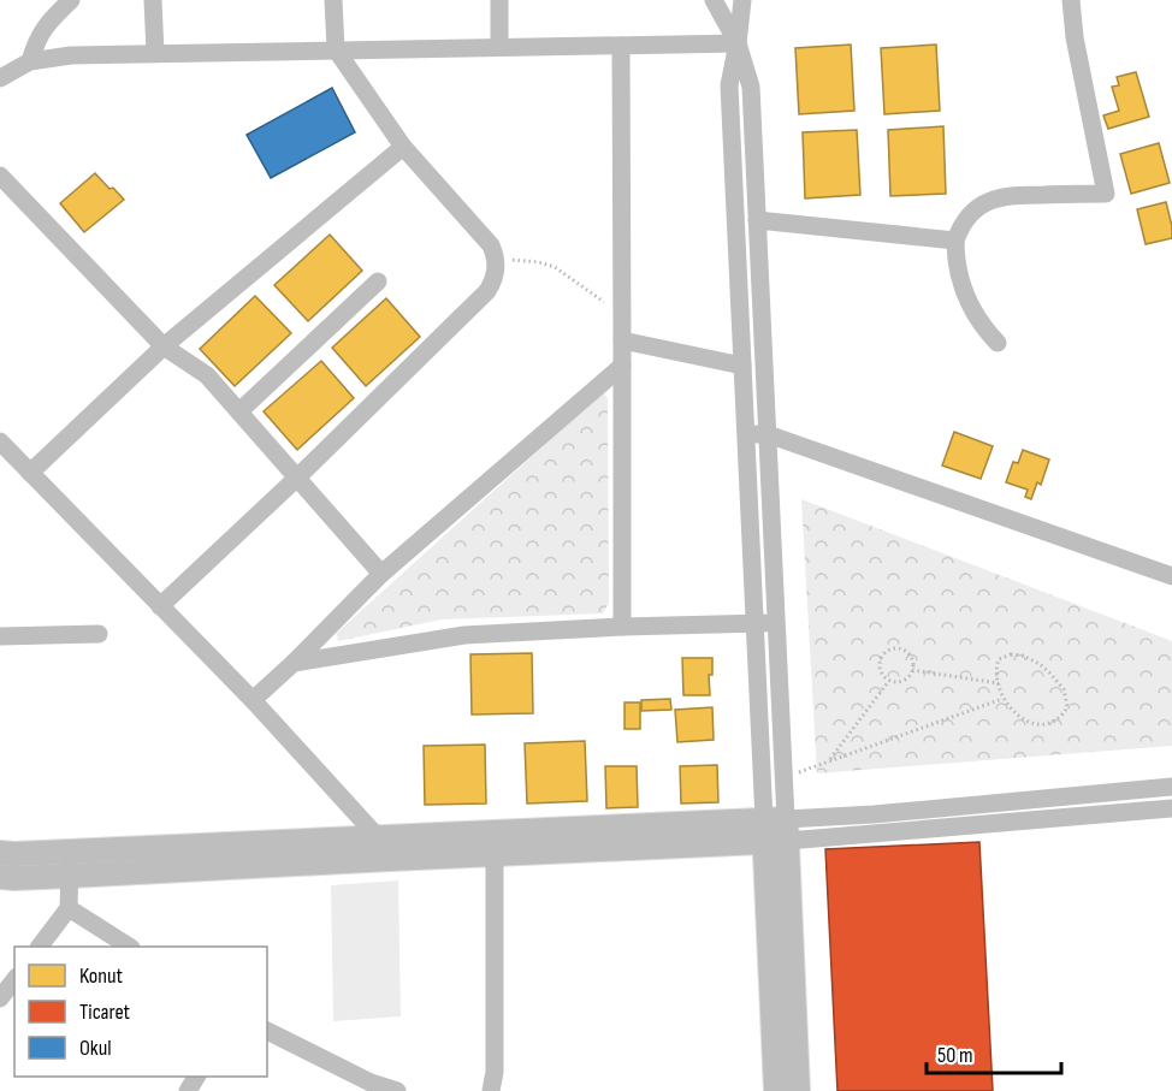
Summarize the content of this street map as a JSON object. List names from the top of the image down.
{
  "legend": ["Konut", "Ticaret", "Okul"],
  "scale_bar": "50 m"
}
